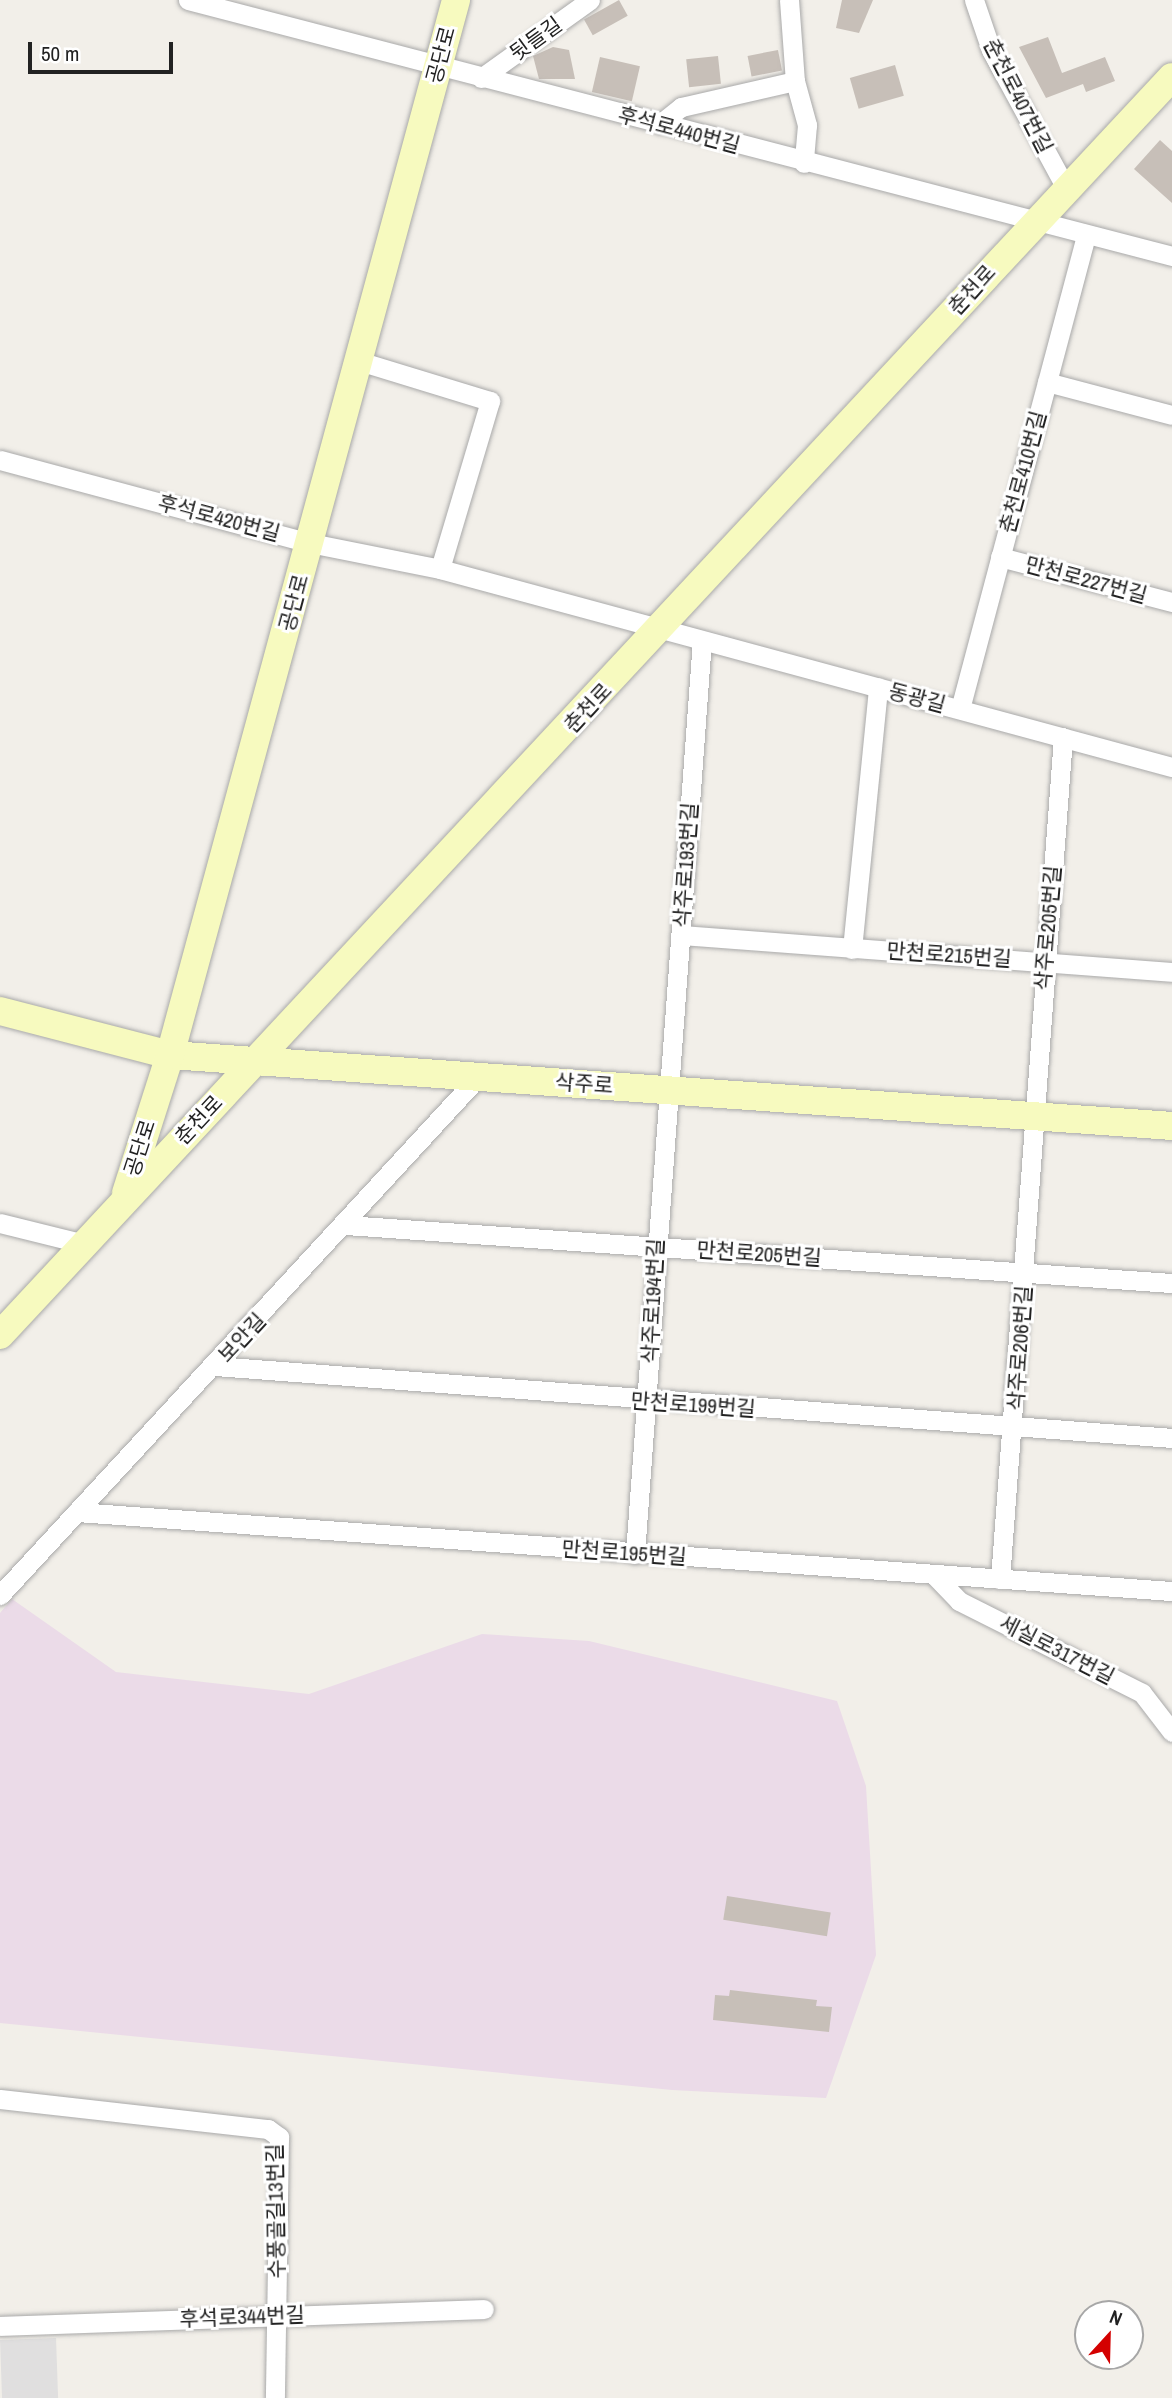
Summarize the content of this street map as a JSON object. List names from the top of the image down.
{
  "streets": {
    "street": [
      "뒷들길",
      "공단로",
      "춘천로407번길",
      "후석로440번길",
      "춘천로",
      "춘천로410번길",
      "후석로420번길",
      "만천로227번길",
      "동광길",
      "삭주로193번길",
      "삭주로205번길",
      "만천로215번길",
      "삭주로",
      "만천로205번길",
      "삭주로194번길",
      "보안길",
      "삭주로206번길",
      "만천로199번길",
      "만천로195번길",
      "세실로317번길",
      "수풍골길13번길",
      "후석로344번길"
    ]
  },
  "crossings": [
    ["뒷들길", "후석로440번길"],
    ["공단로", "후석로440번길"],
    ["공단로", "춘천로"],
    ["공단로", "후석로420번길"],
    ["공단로", "삭주로"],
    ["춘천로407번길", "춘천로"],
    ["후석로440번길", "춘천로"],
    ["후석로440번길", "춘천로410번길"],
    ["춘천로", "후석로420번길"],
    ["춘천로", "동광길"],
    ["춘천로", "삭주로"],
    ["춘천로410번길", "만천로227번길"],
    ["춘천로410번길", "동광길"],
    ["후석로420번길", "동광길"],
    ["동광길", "삭주로193번길"],
    ["동광길", "삭주로205번길"],
    ["삭주로193번길", "만천로215번길"],
    ["삭주로193번길", "삭주로"],
    ["삭주로193번길", "삭주로194번길"],
    ["삭주로205번길", "만천로215번길"],
    ["삭주로205번길", "삭주로"],
    ["삭주로205번길", "삭주로206번길"],
    ["삭주로", "삭주로194번길"],
    ["삭주로", "보안길"],
    ["삭주로", "삭주로206번길"],
    ["만천로205번길", "삭주로194번길"],
    ["만천로205번길", "보안길"],
    ["만천로205번길", "삭주로206번길"],
    ["삭주로194번길", "만천로199번길"],
    ["삭주로194번길", "만천로195번길"],
    ["보안길", "만천로199번길"],
    ["보안길", "만천로195번길"],
    ["삭주로206번길", "만천로199번길"],
    ["삭주로206번길", "만천로195번길"],
    ["만천로195번길", "세실로317번길"],
    ["수풍골길13번길", "후석로344번길"]
  ],
  "scale_bar": "50 m",
  "north": "top"
}
